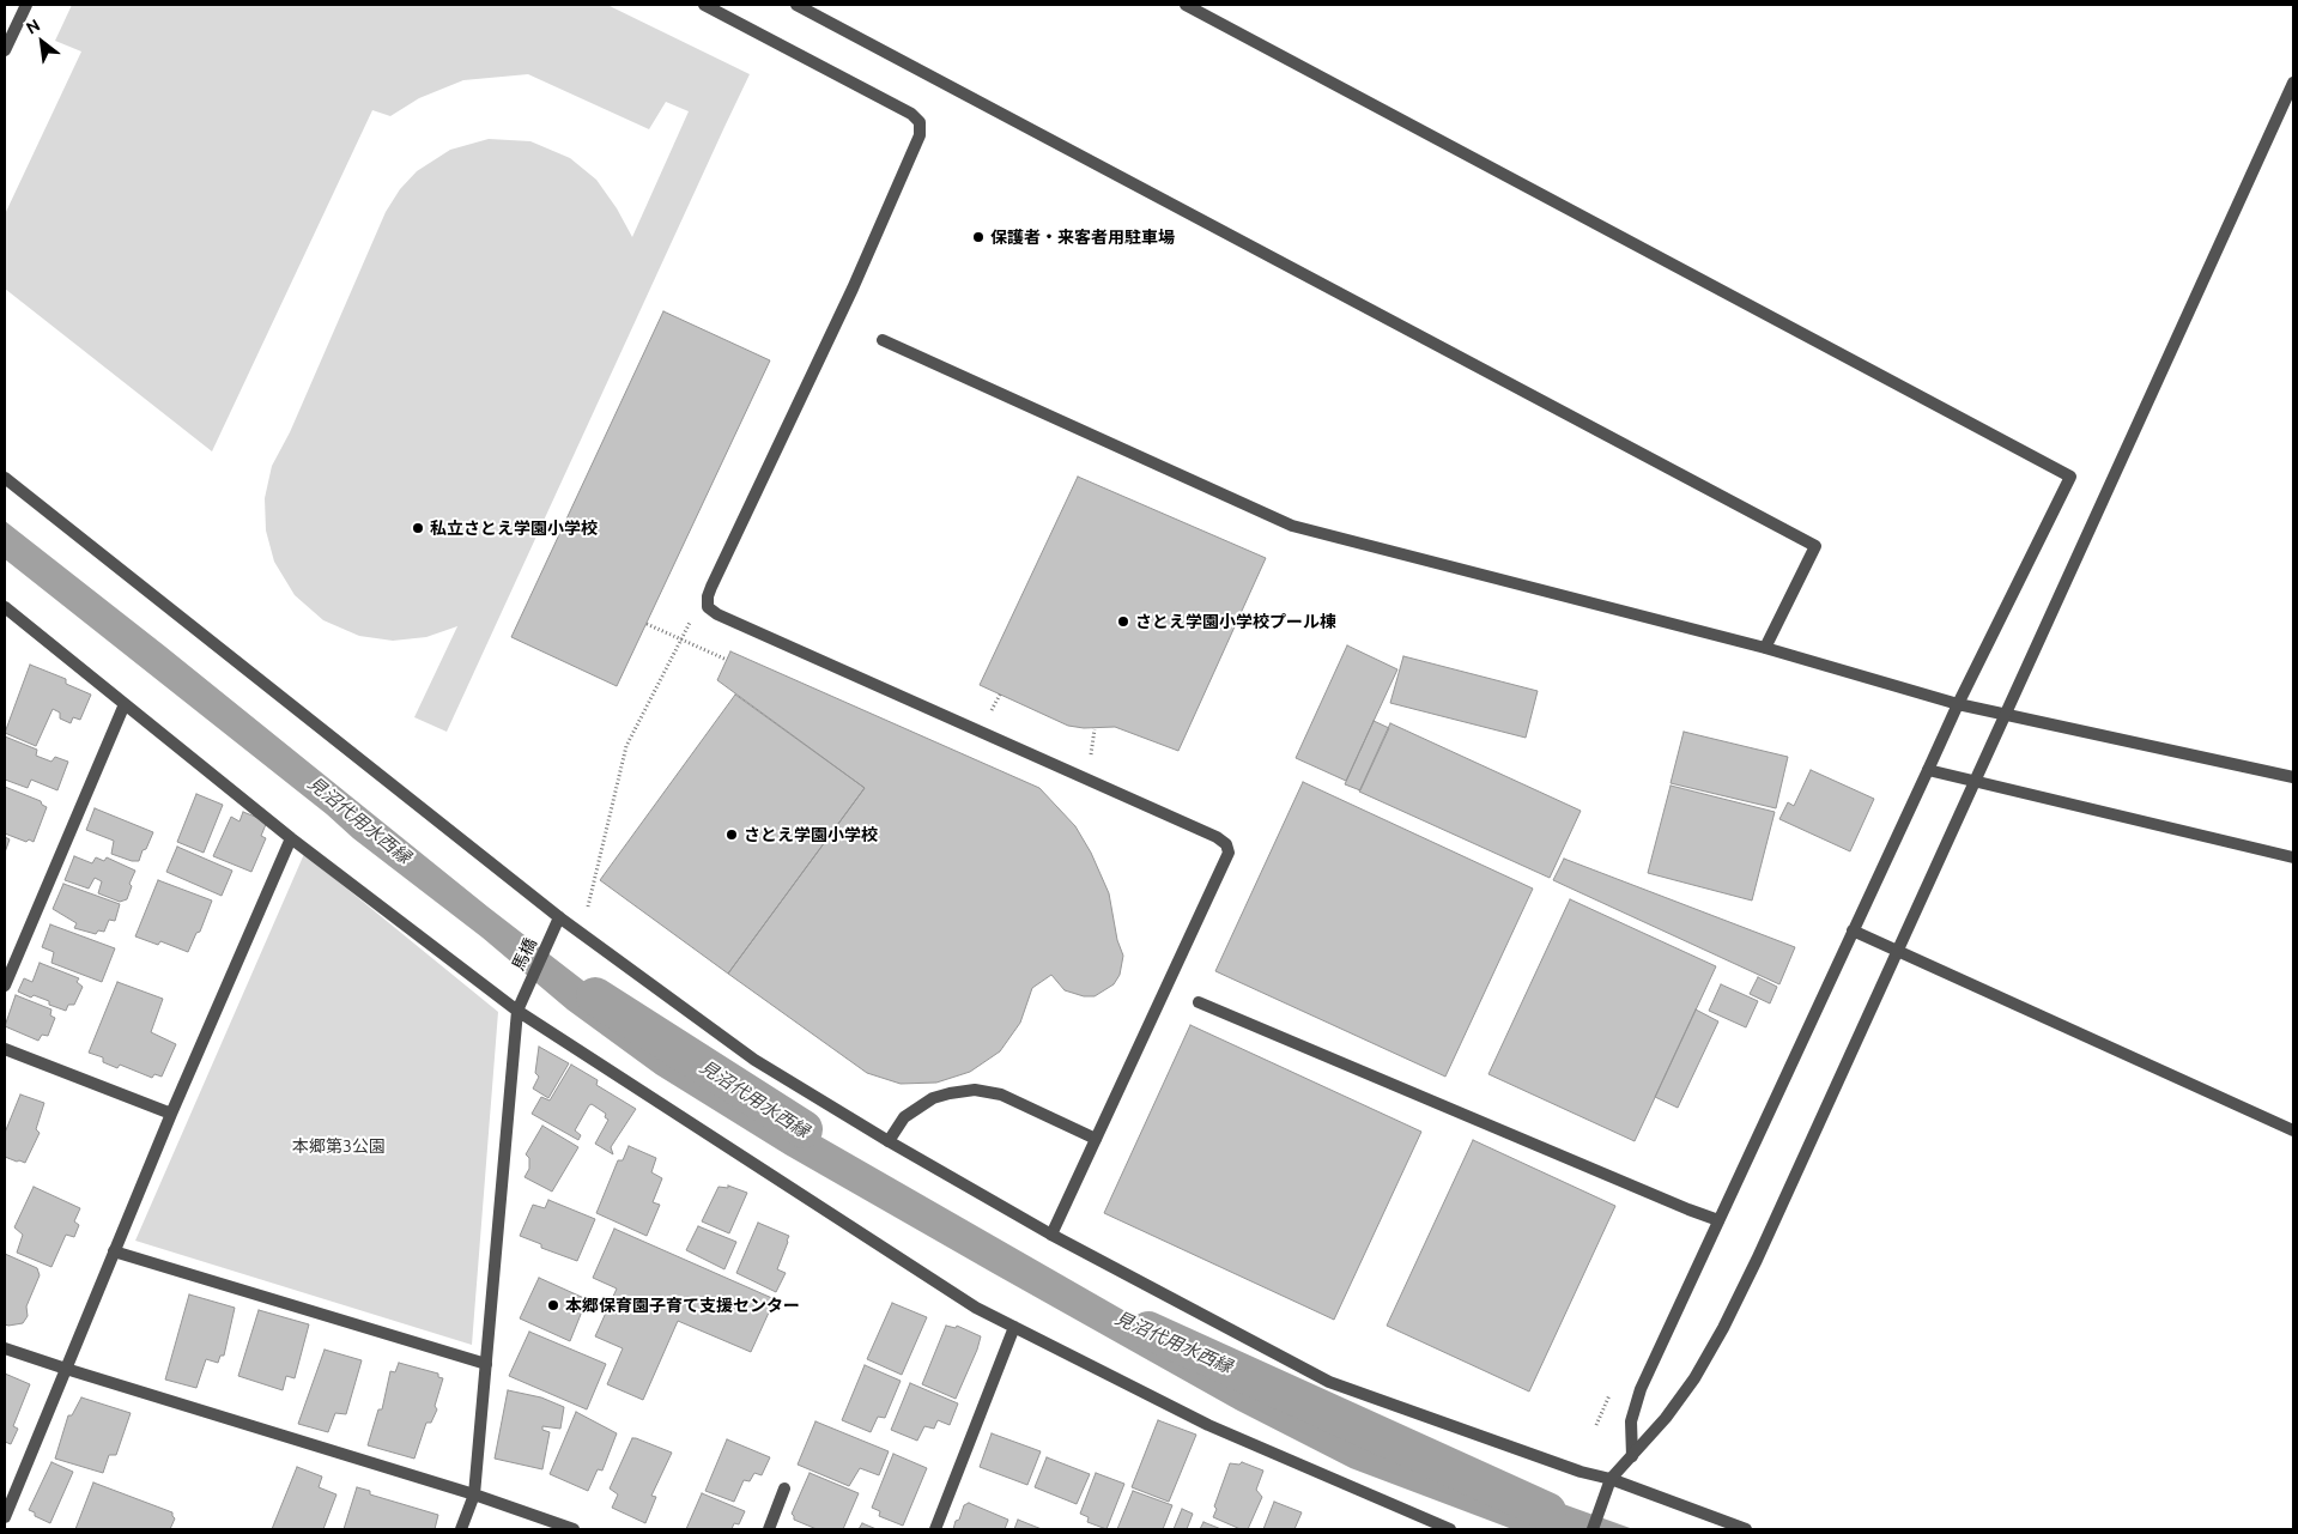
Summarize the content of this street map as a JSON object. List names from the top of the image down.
{
  "streets": {
    "street": ["馬橋"]
  },
  "water": ["見沼代用水西縁"],
  "parks": ["本郷第3公園"],
  "places": [
    "保護者・来客者用駐車場",
    "私立さとえ学園小学校",
    "さとえ学園小学校プール棟",
    "さとえ学園小学校",
    "本郷保育園子育て支援センター"
  ],
  "north": "top left"
}
